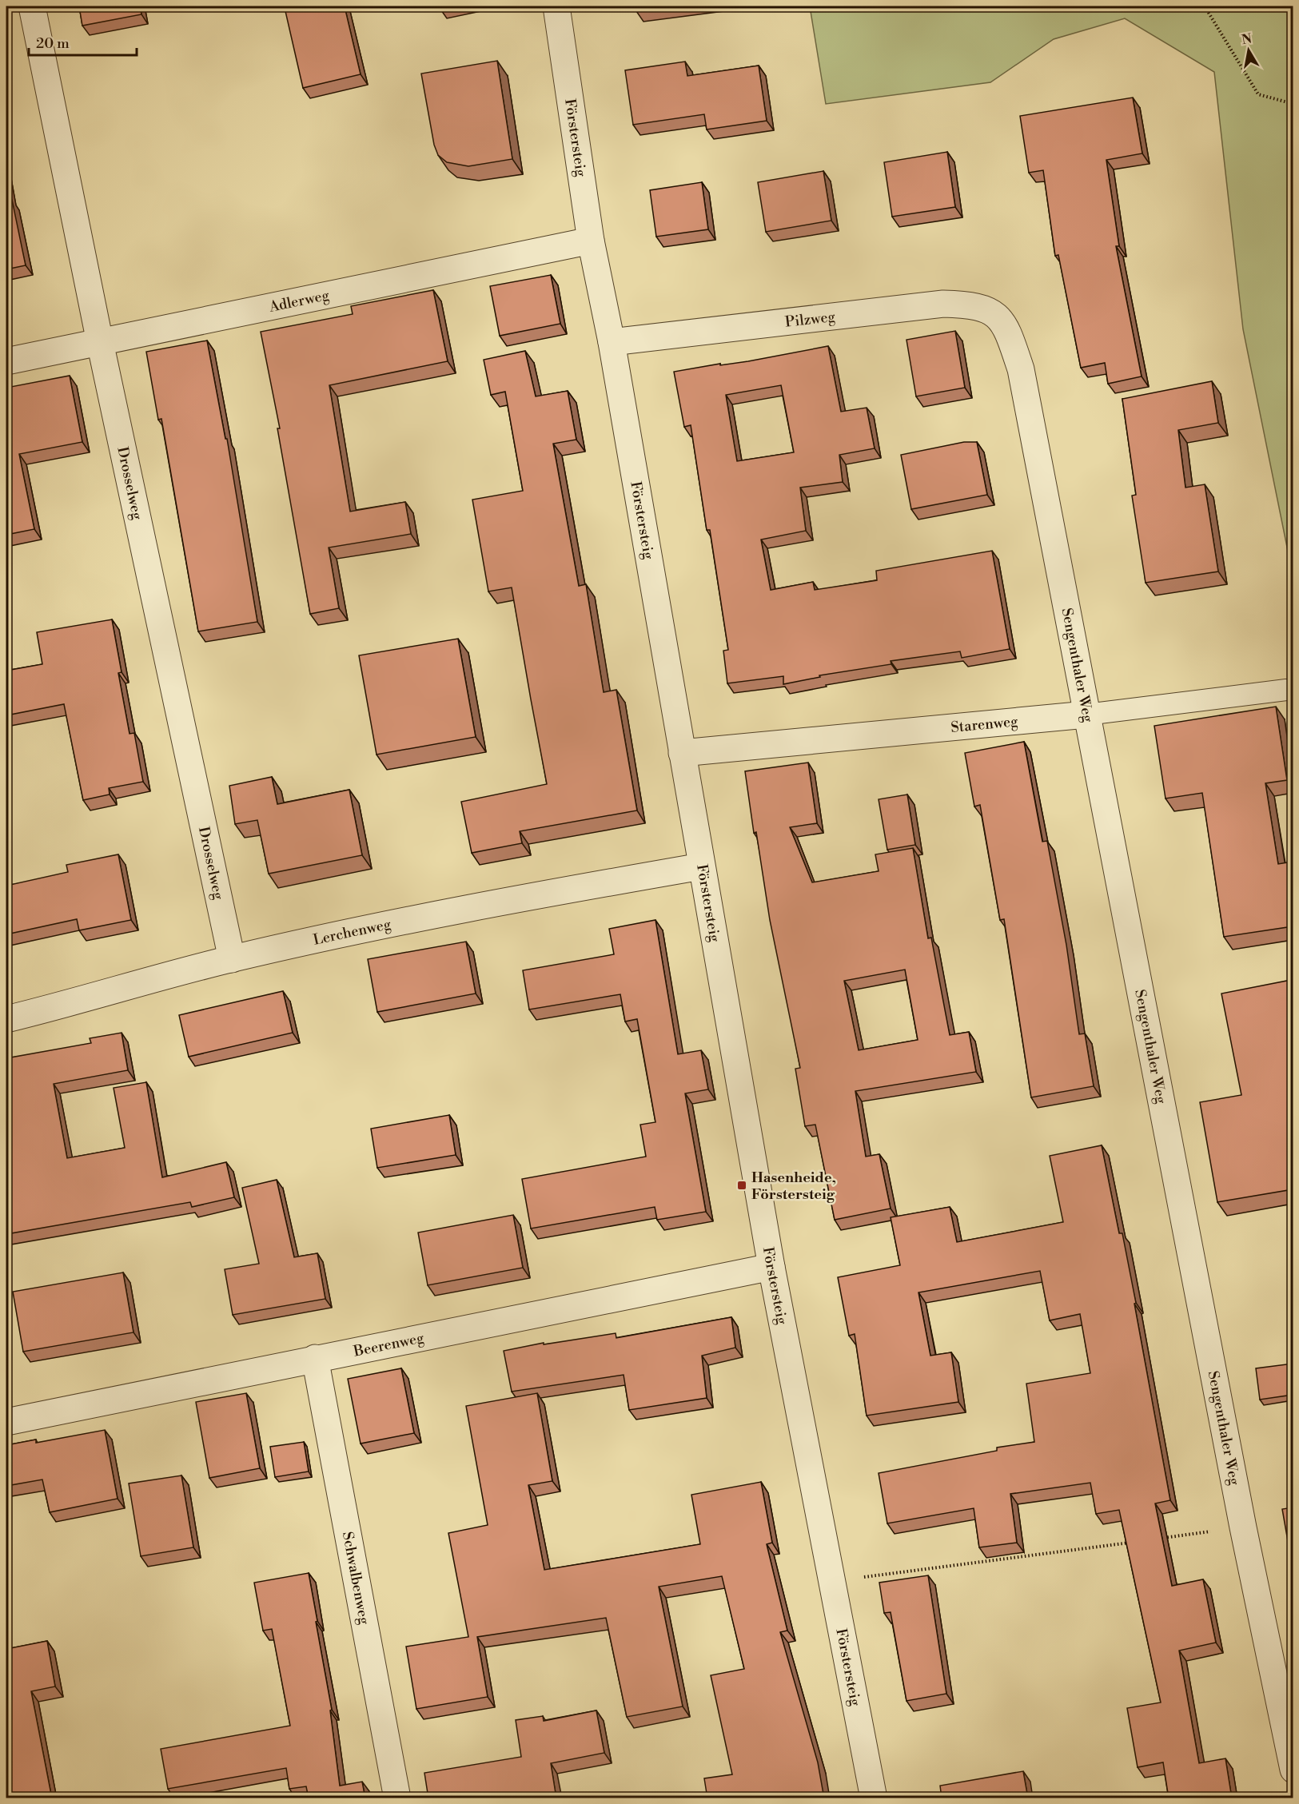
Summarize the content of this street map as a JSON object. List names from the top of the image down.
{
  "streets": {
    "street": [
      "Förstersteig",
      "Adlerweg",
      "Pilzweg",
      "Drosselweg",
      "Sengenthaler Weg",
      "Starenweg",
      "Lerchenweg",
      "Beerenweg",
      "Schwalbenweg"
    ]
  },
  "crossings": [
    ["Förstersteig", "Adlerweg"],
    ["Förstersteig", "Pilzweg"],
    ["Förstersteig", "Starenweg"],
    ["Förstersteig", "Lerchenweg"],
    ["Förstersteig", "Beerenweg"],
    ["Adlerweg", "Drosselweg"],
    ["Pilzweg", "Sengenthaler Weg"],
    ["Drosselweg", "Lerchenweg"],
    ["Sengenthaler Weg", "Starenweg"],
    ["Beerenweg", "Schwalbenweg"]
  ],
  "places": {
    "transit": ["Hasenheide, Förstersteig"]
  },
  "scale_bar": "20 m",
  "north": "top"
}
